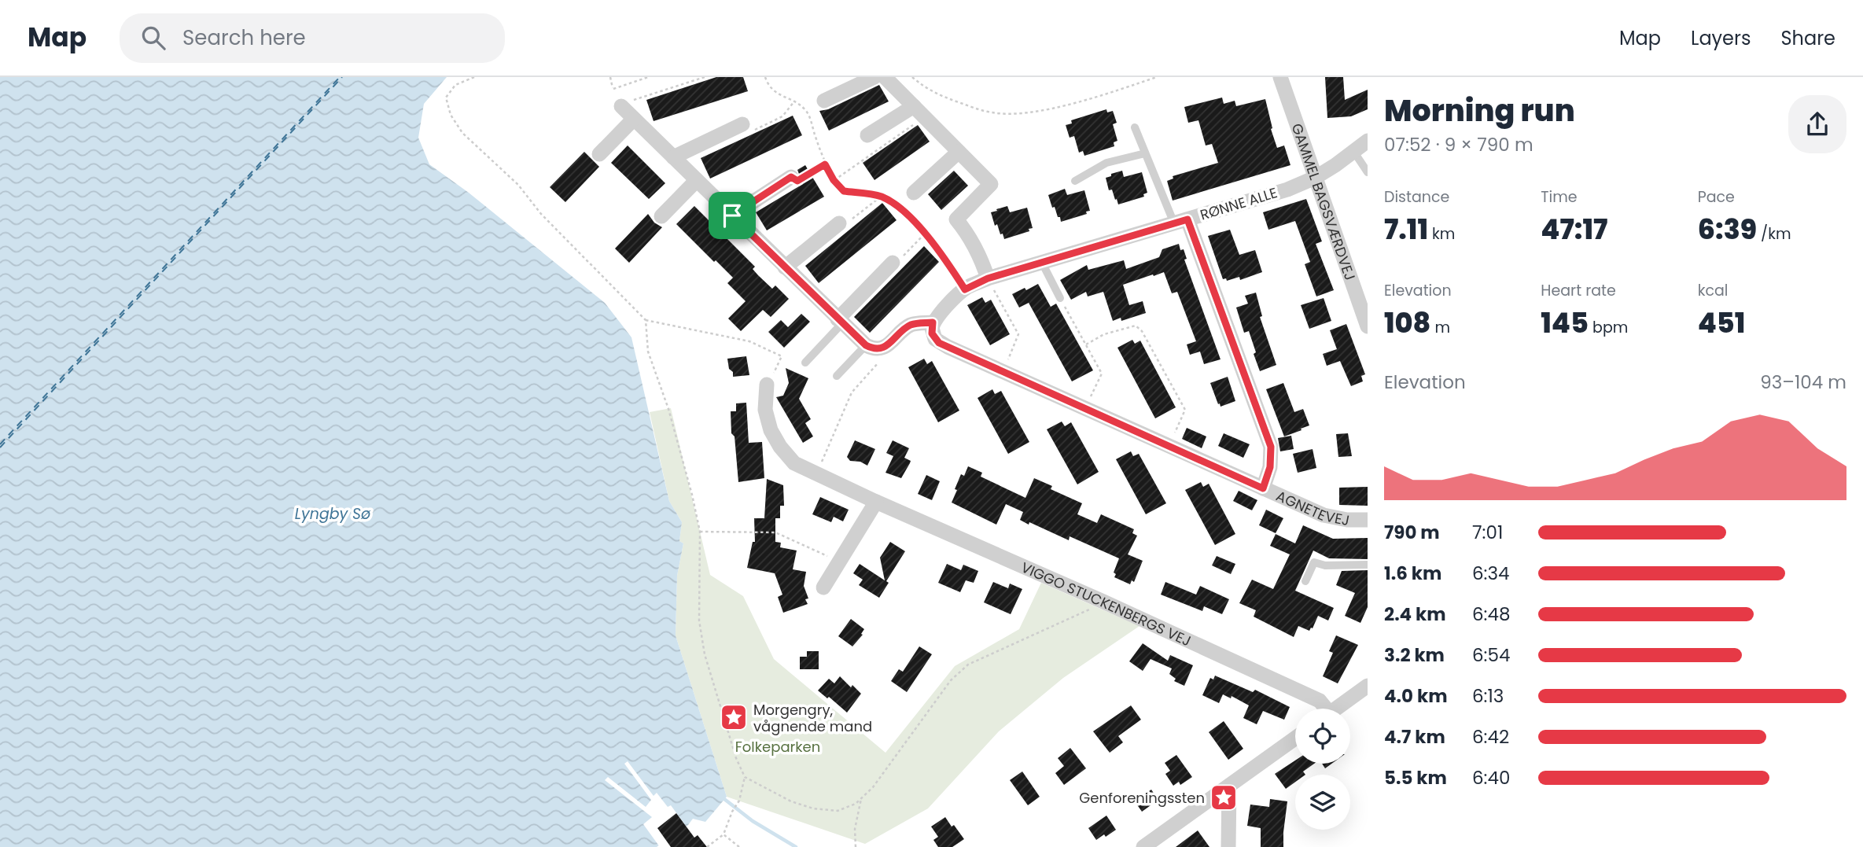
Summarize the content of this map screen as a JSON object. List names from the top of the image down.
{
  "streets": {
    "street": [
      "GAMMEL BAGSVÆRDVEJ",
      "RØNNE ALLE",
      "AGNETEVEJ",
      "VIGGO STUCKENBERGS VEJ"
    ]
  },
  "crossings": [
    ["GAMMEL BAGSVÆRDVEJ", "RØNNE ALLE"],
    ["RØNNE ALLE", "AGNETEVEJ"]
  ],
  "water": ["Lyngby Sø"],
  "parks": ["Folkeparken"],
  "places": {
    "place": ["Morgengry, vågnende mand", "Genforeningssten"]
  },
  "page": {
    "header": "Map",
    "search": "Search here",
    "nav": ["Map", "Layers", "Share"],
    "heading": ["Morning run", "07:52 · 9 × 790 m"],
    "stats": [
      ["Distance", "7.11 km"],
      ["Time", "47:17"],
      ["Pace", "6:39 /km"],
      ["Elevation", "108 m"],
      ["Heart rate", "145 bpm"],
      ["kcal", "451"]
    ],
    "chart": ["Elevation", "93–104 m"],
    "list": [
      {
        "name": "790 m",
        "note": "7:01"
      },
      {
        "name": "1.6 km",
        "note": "6:34"
      },
      {
        "name": "2.4 km",
        "note": "6:48"
      },
      {
        "name": "3.2 km",
        "note": "6:54"
      },
      {
        "name": "4.0 km",
        "note": "6:13"
      },
      {
        "name": "4.7 km",
        "note": "6:42"
      },
      {
        "name": "5.5 km",
        "note": "6:40"
      }
    ]
  }
}
